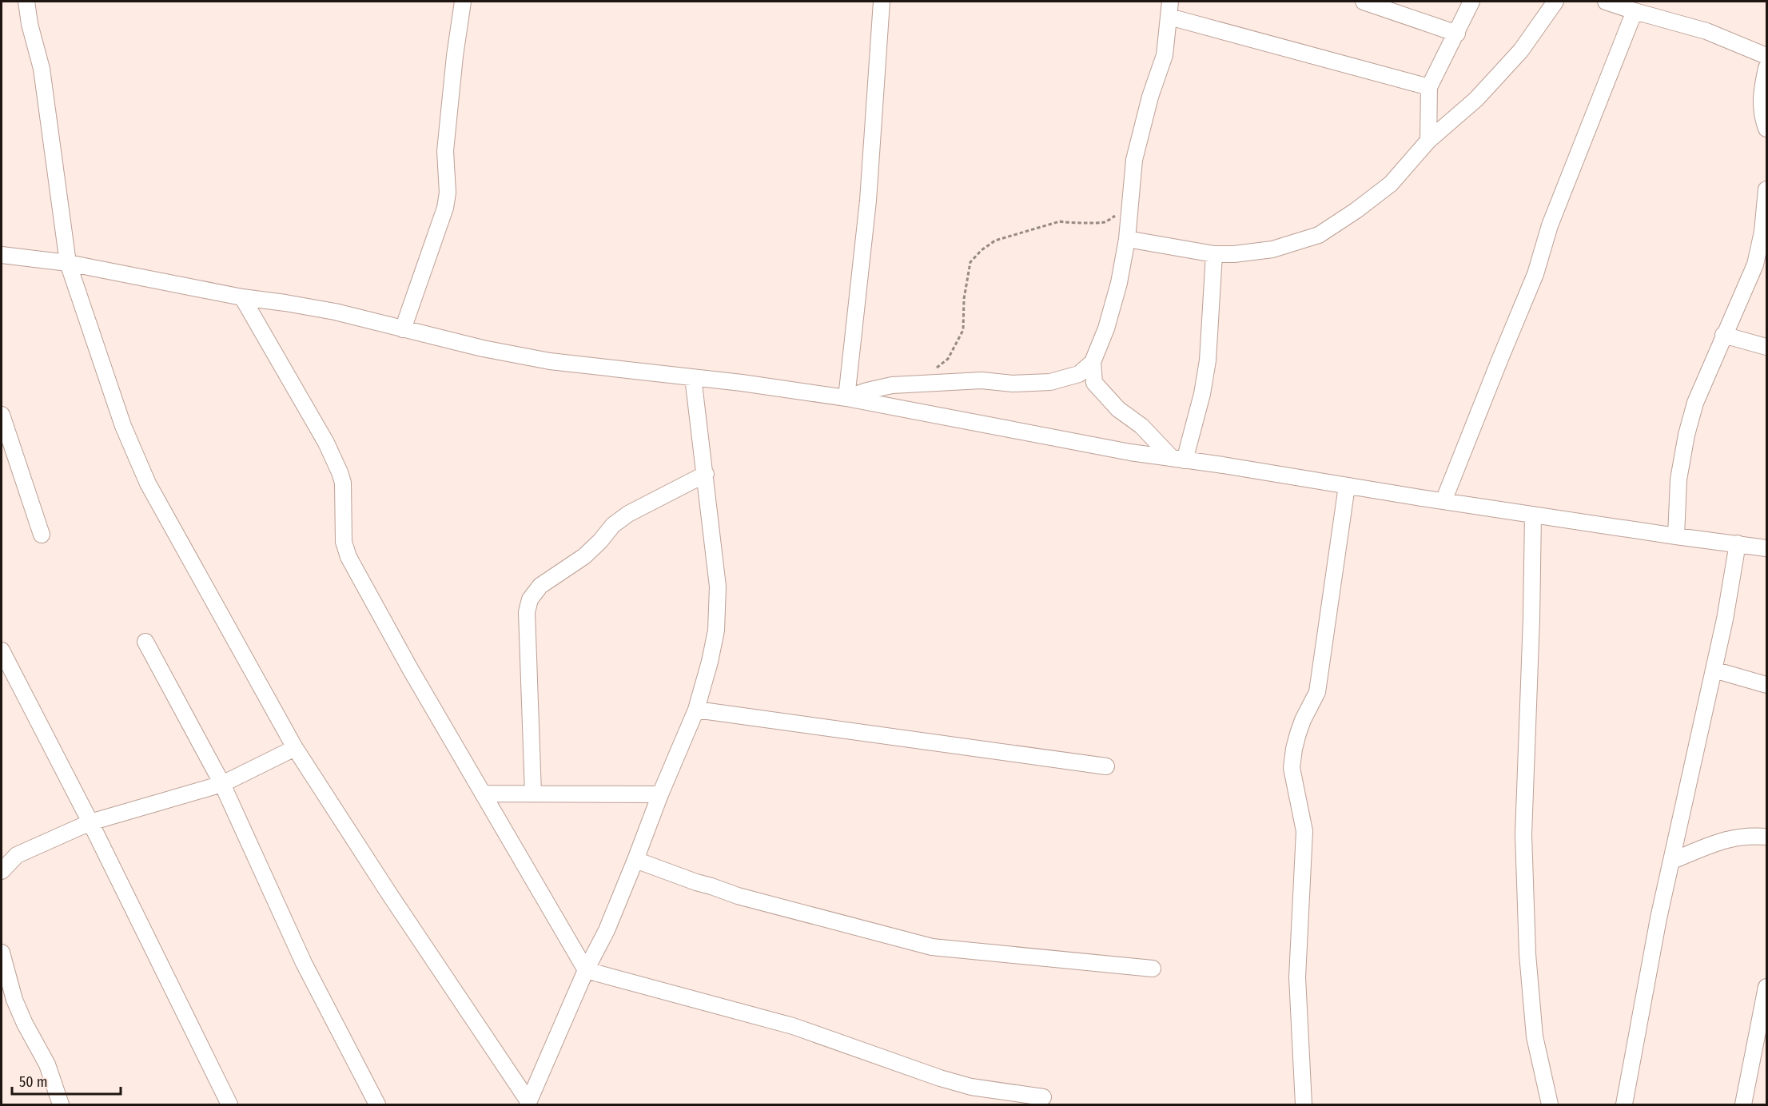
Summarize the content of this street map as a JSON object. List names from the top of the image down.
{
  "scale_bar": "50 m"
}
